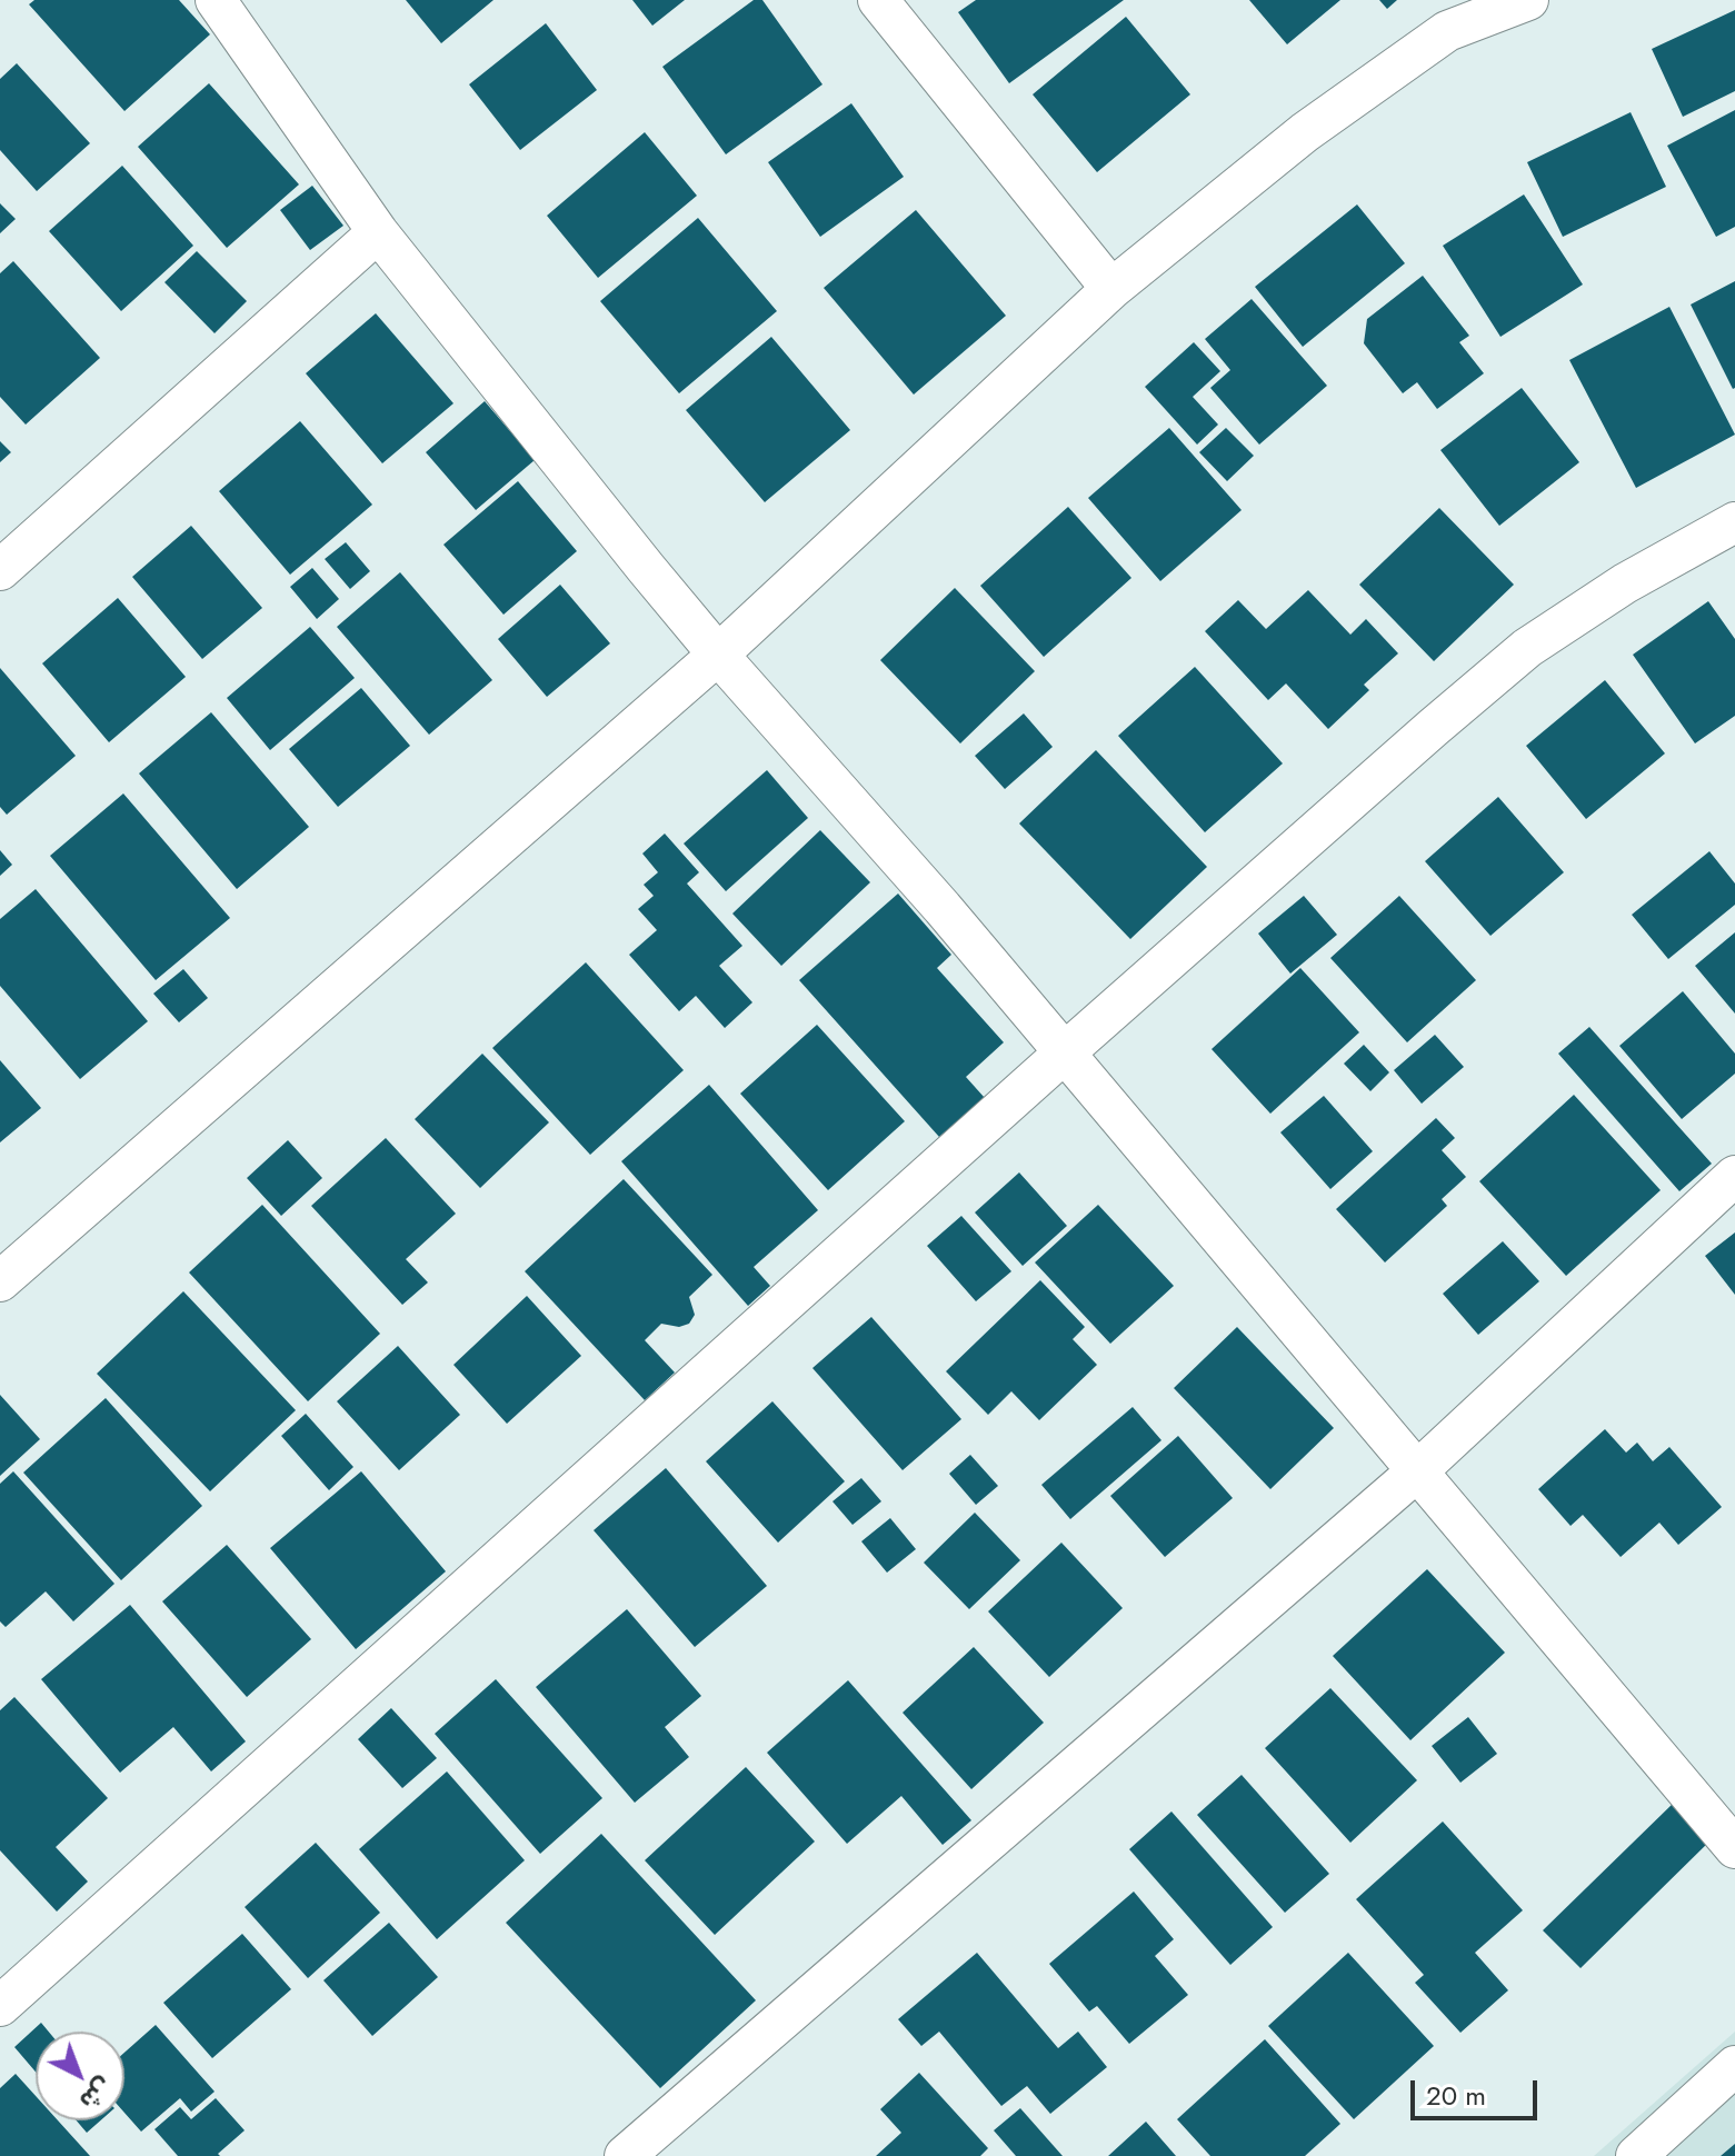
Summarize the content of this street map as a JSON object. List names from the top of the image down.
{
  "scale_bar": "20 m",
  "north": "bottom right"
}
